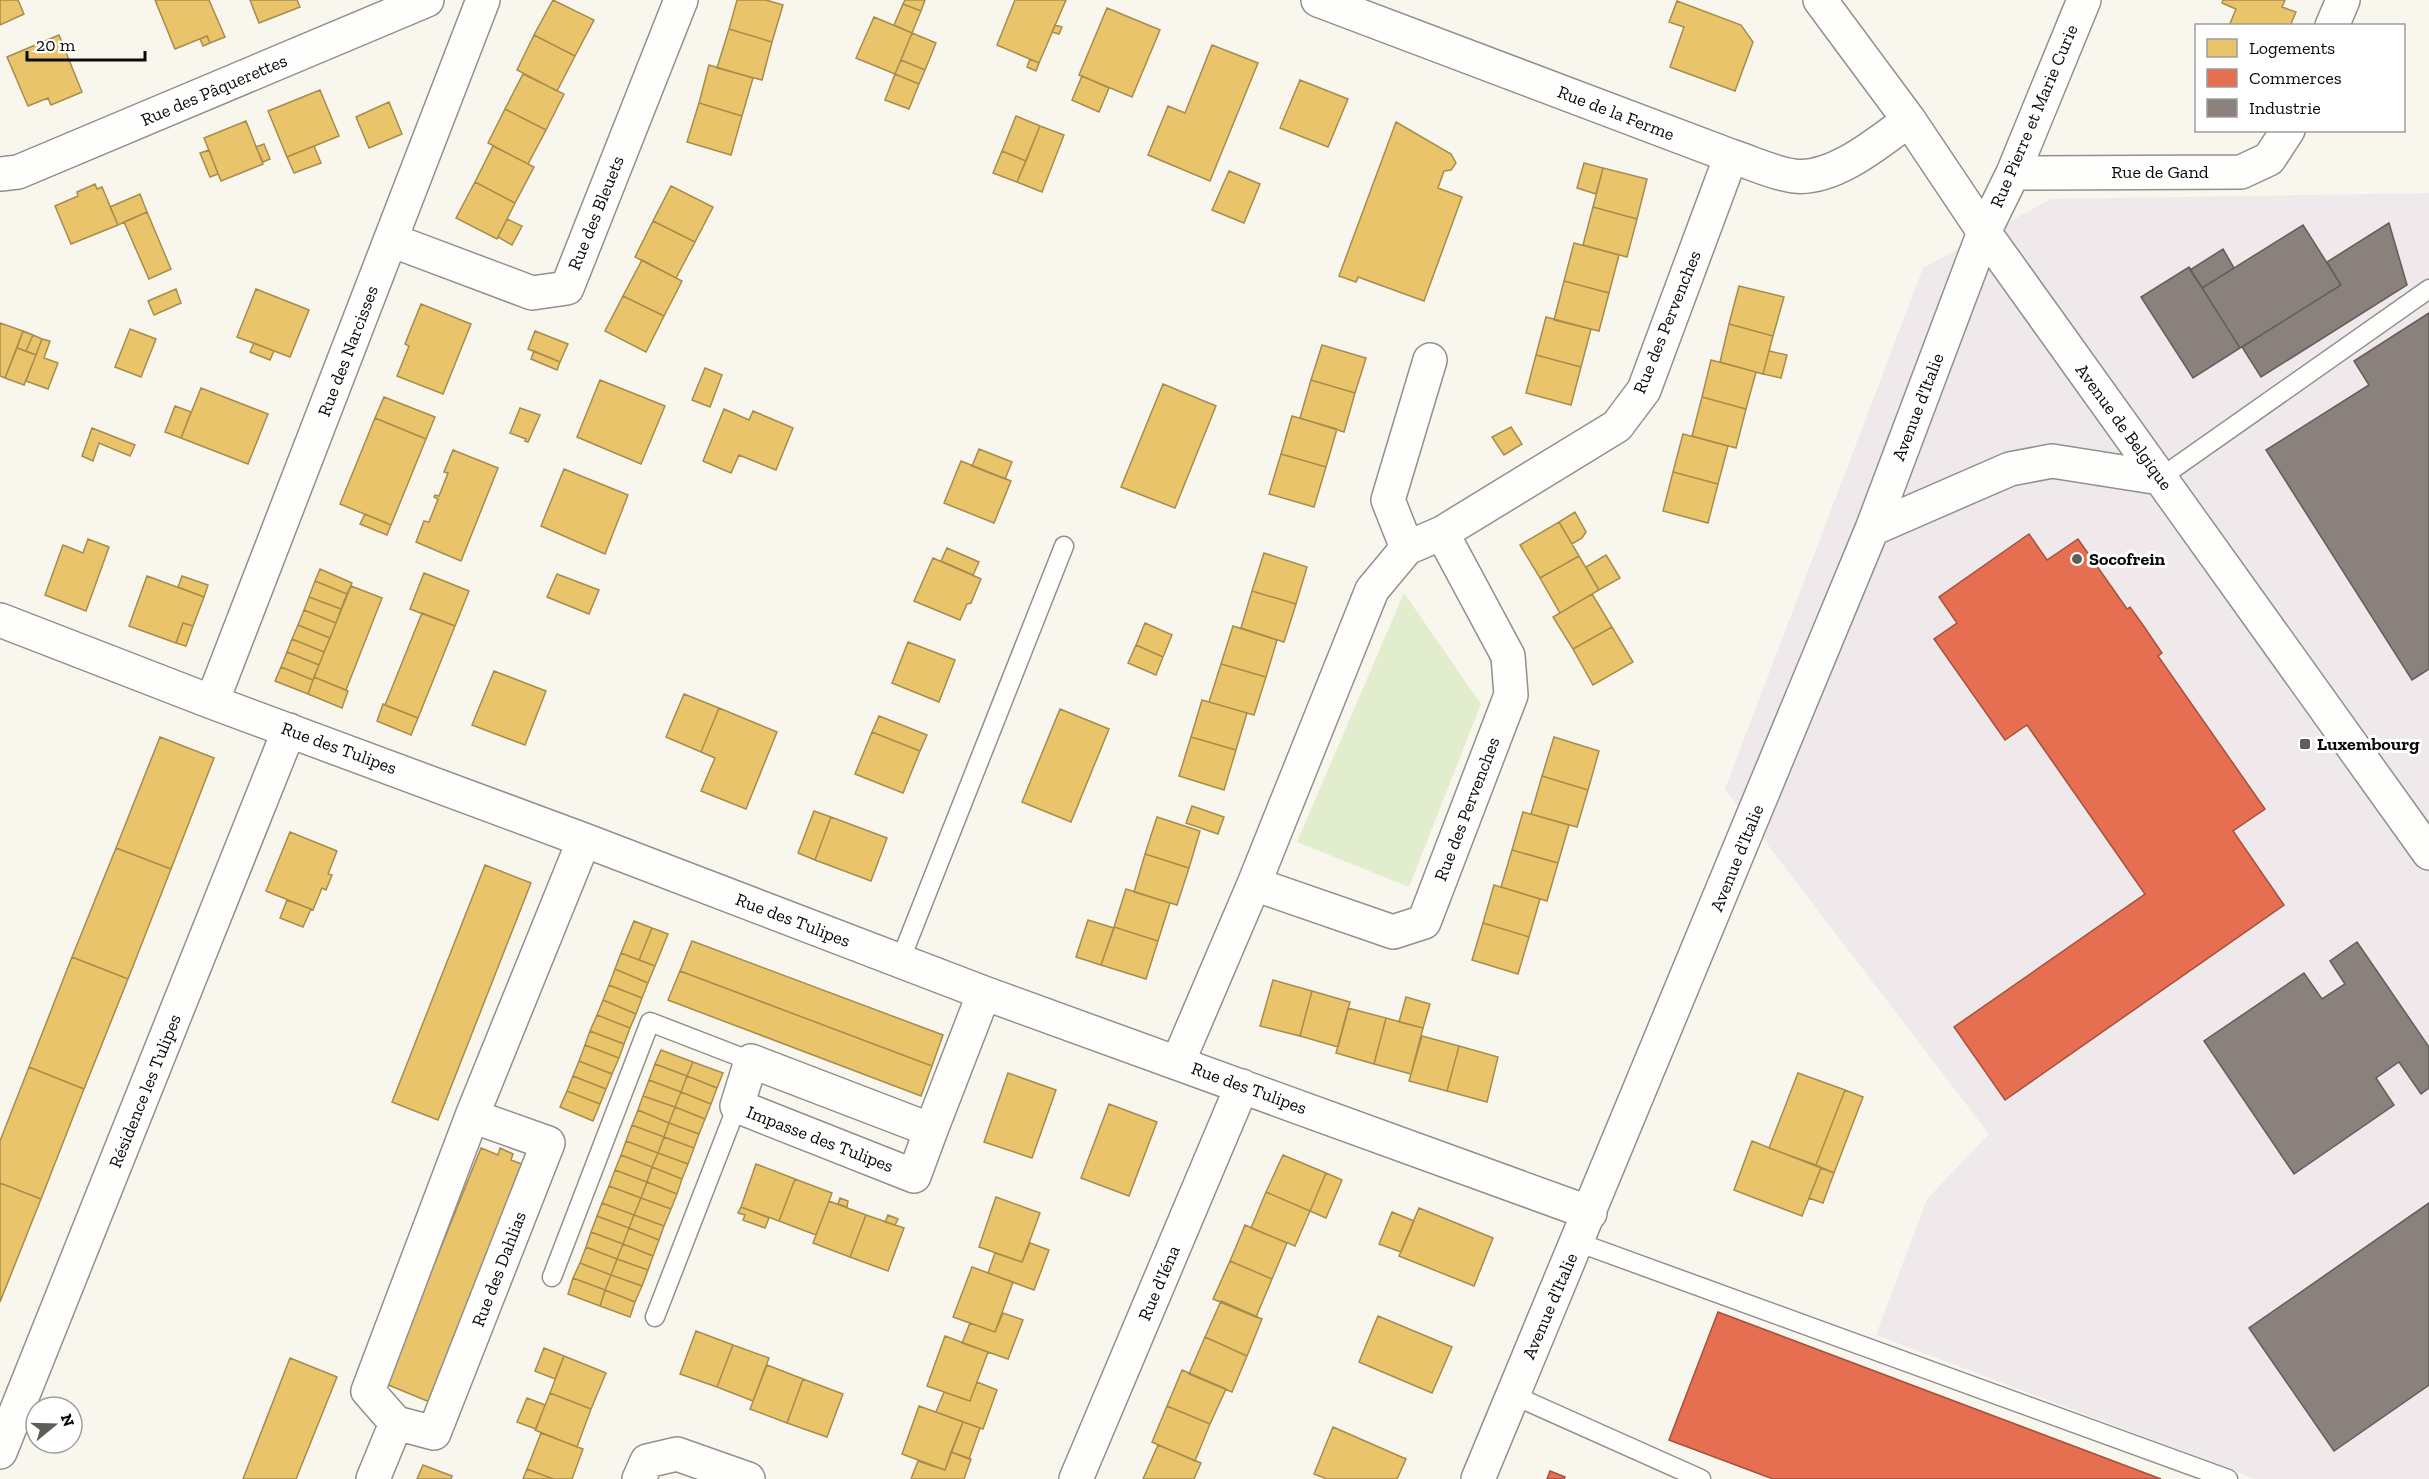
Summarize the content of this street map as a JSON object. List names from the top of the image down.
{
  "streets": {
    "street": [
      "Rue des Pâquerettes",
      "Rue de la Ferme",
      "Rue Pierre et Marie Curie",
      "Rue de Gand",
      "Rue des Bleuets",
      "Rue des Pervenches",
      "Rue des Narcisses",
      "Avenue d'Italie",
      "Avenue de Belgique",
      "Rue des Tulipes",
      "Résidence les Tulipes",
      "Impasse des Tulipes",
      "Rue des Dahlias",
      "Rue d'Iéna"
    ]
  },
  "crossings": [
    ["Rue de la Ferme", "Rue des Pervenches"],
    ["Rue de la Ferme", "Avenue de Belgique"],
    ["Rue Pierre et Marie Curie", "Rue de Gand"],
    ["Rue Pierre et Marie Curie", "Avenue d'Italie"],
    ["Rue Pierre et Marie Curie", "Avenue de Belgique"],
    ["Rue des Bleuets", "Rue des Narcisses"],
    ["Rue des Pervenches", "Rue des Tulipes"],
    ["Rue des Narcisses", "Rue des Tulipes"],
    ["Avenue d'Italie", "Avenue de Belgique"],
    ["Avenue d'Italie", "Rue des Tulipes"],
    ["Rue des Tulipes", "Résidence les Tulipes"],
    ["Rue des Tulipes", "Impasse des Tulipes"],
    ["Rue des Tulipes", "Rue d'Iéna"]
  ],
  "places": {
    "other": ["Socofrein"],
    "transit": ["Luxembourg"]
  },
  "legend": ["Logements", "Commerces", "Industrie"],
  "scale_bar": "20 m",
  "north": "right"
}
